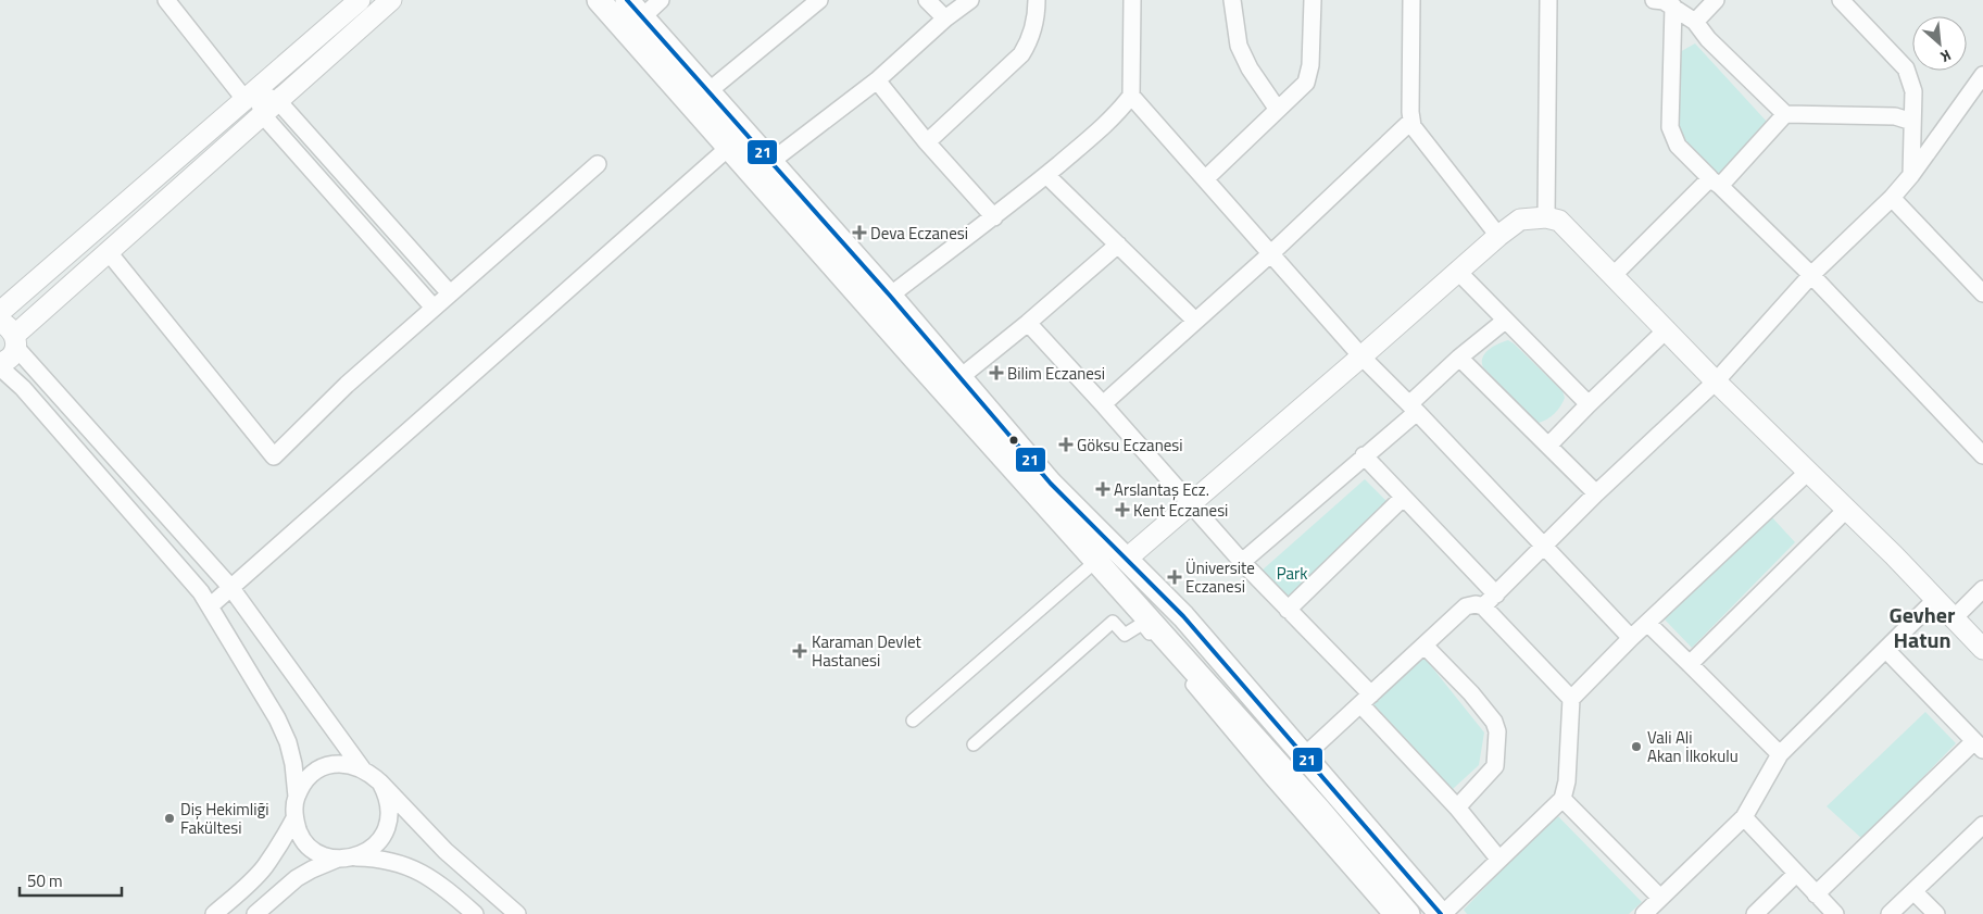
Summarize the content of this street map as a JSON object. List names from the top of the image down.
{
  "districts": ["Gevher Hatun"],
  "parks": ["Park"],
  "places": {
    "health": [
      "Deva Eczanesi",
      "Bilim Eczanesi",
      "Göksu Eczanesi",
      "Arslantaş Ecz.",
      "Kent Eczanesi",
      "Üniversite Eczanesi",
      "Karaman Devlet Hastanesi"
    ],
    "other": ["Vali Ali Akan İlkokulu", "Diş Hekimliği Fakültesi"]
  },
  "lines": ["transit line 21"],
  "scale_bar": "50 m",
  "north": "bottom right"
}
